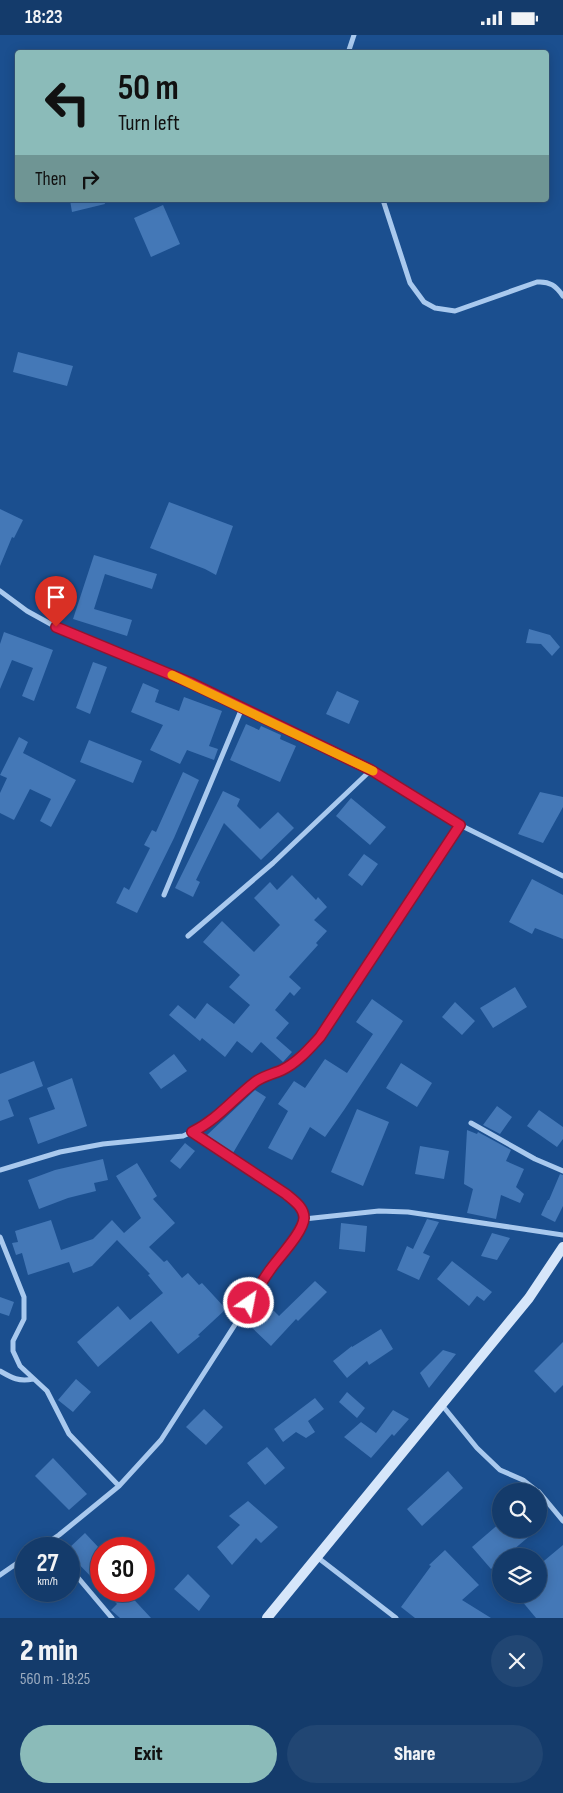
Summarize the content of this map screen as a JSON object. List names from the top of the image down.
{
  "page": {
    "status": "18:23",
    "turn": ["50 m", "Turn left"],
    "then": "Then",
    "speed": "27 km/h",
    "limit": "30",
    "heading": ["2 min", "560 m · 18:25"],
    "buttons": ["Exit", "Share"]
  }
}
